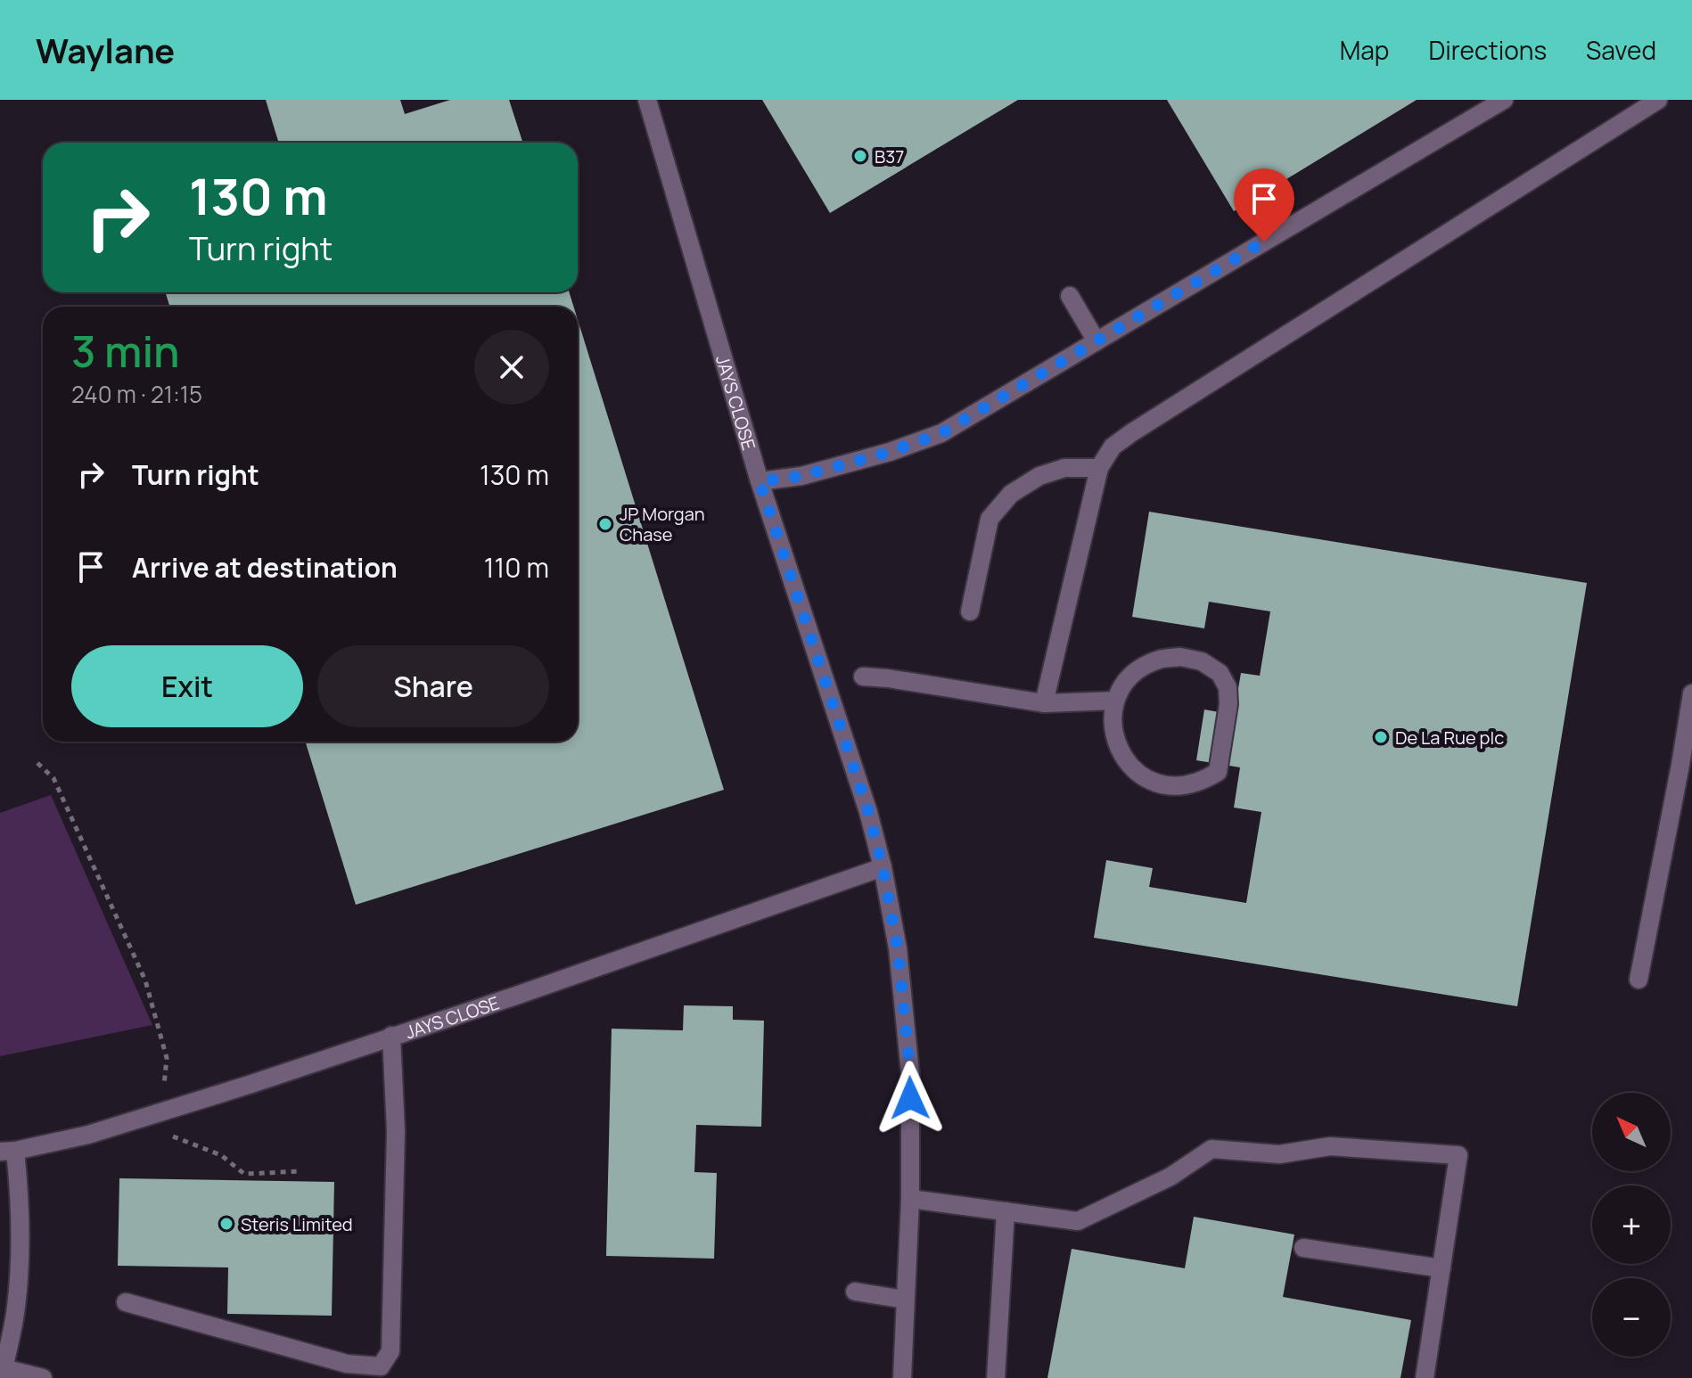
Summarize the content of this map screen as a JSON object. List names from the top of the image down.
{
  "streets": {
    "street": ["JAYS CLOSE"]
  },
  "places": [
    "B37",
    "JP Morgan Chase",
    "De La Rue plc",
    "Steris Limited"
  ],
  "north": "top left",
  "page": {
    "header": "Waylane",
    "nav": ["Map", "Directions", "Saved"],
    "turn": ["130 m", "Turn right"],
    "heading": ["3 min", "240 m · 21:15"],
    "list": [
      {
        "name": "Turn right",
        "value": "130 m"
      },
      {
        "name": "Arrive at destination",
        "value": "110 m"
      }
    ],
    "buttons": ["Exit", "Share"],
    "map_buttons": ["+", "−"]
  }
}
